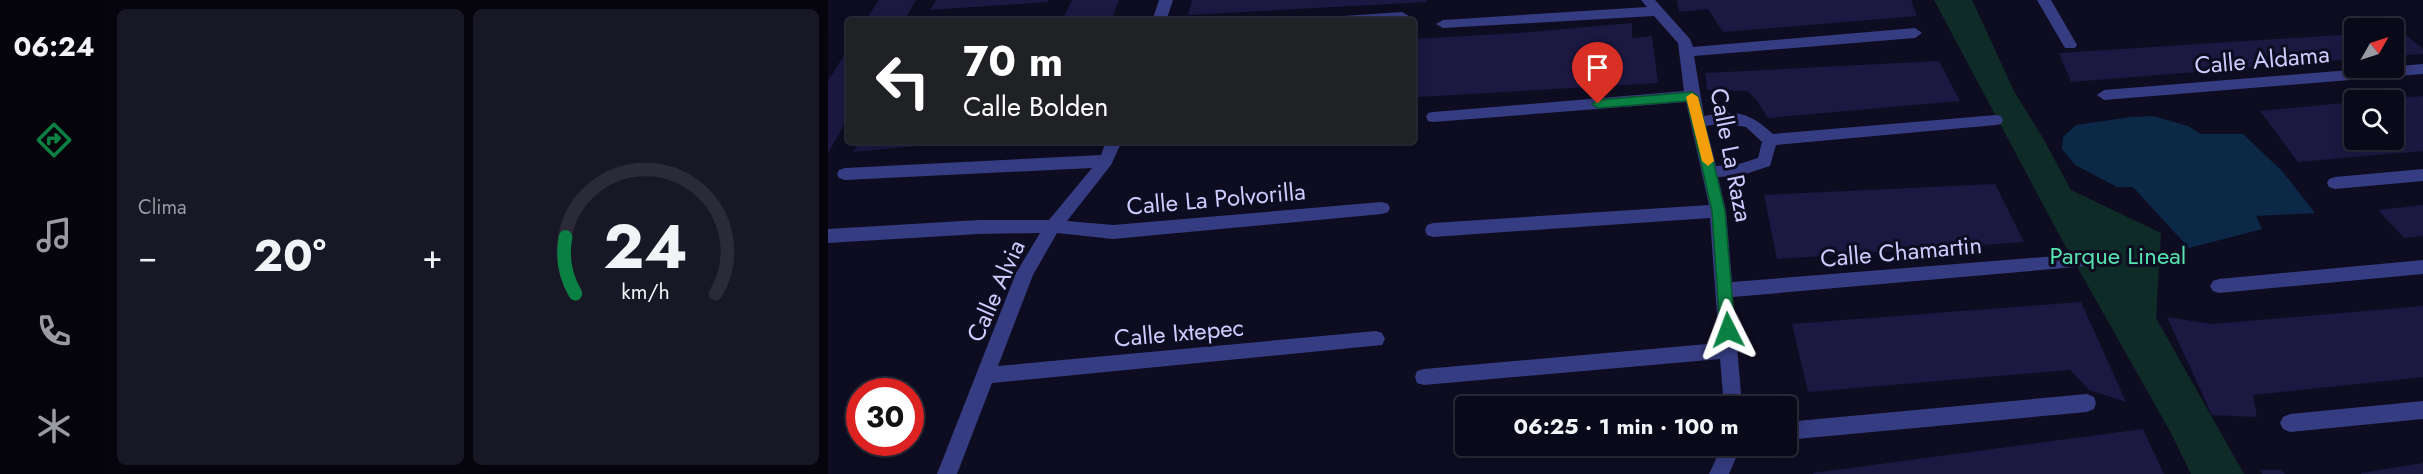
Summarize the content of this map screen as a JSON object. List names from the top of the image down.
{
  "streets": {
    "street": [
      "Calle Aldama",
      "Calle La Raza",
      "Calle La Polvorilla",
      "Calle Chamartin",
      "Calle Alvia",
      "Calle Ixtepec"
    ]
  },
  "crossings": [
    ["Calle La Raza", "Calle Chamartin"],
    ["Calle La Polvorilla", "Calle Alvia"],
    ["Calle Alvia", "Calle Ixtepec"]
  ],
  "parks": ["Parque Lineal"],
  "north": "top right",
  "page": {
    "tabs": "06:24",
    "tile": "Clima",
    "turn": ["70 m", "Calle Bolden"],
    "heat": ["−", "20°", "+"],
    "limit": "30",
    "trip": "06:25 · 1 min · 100 m",
    "gauge": ["24", "km/h"]
  }
}
